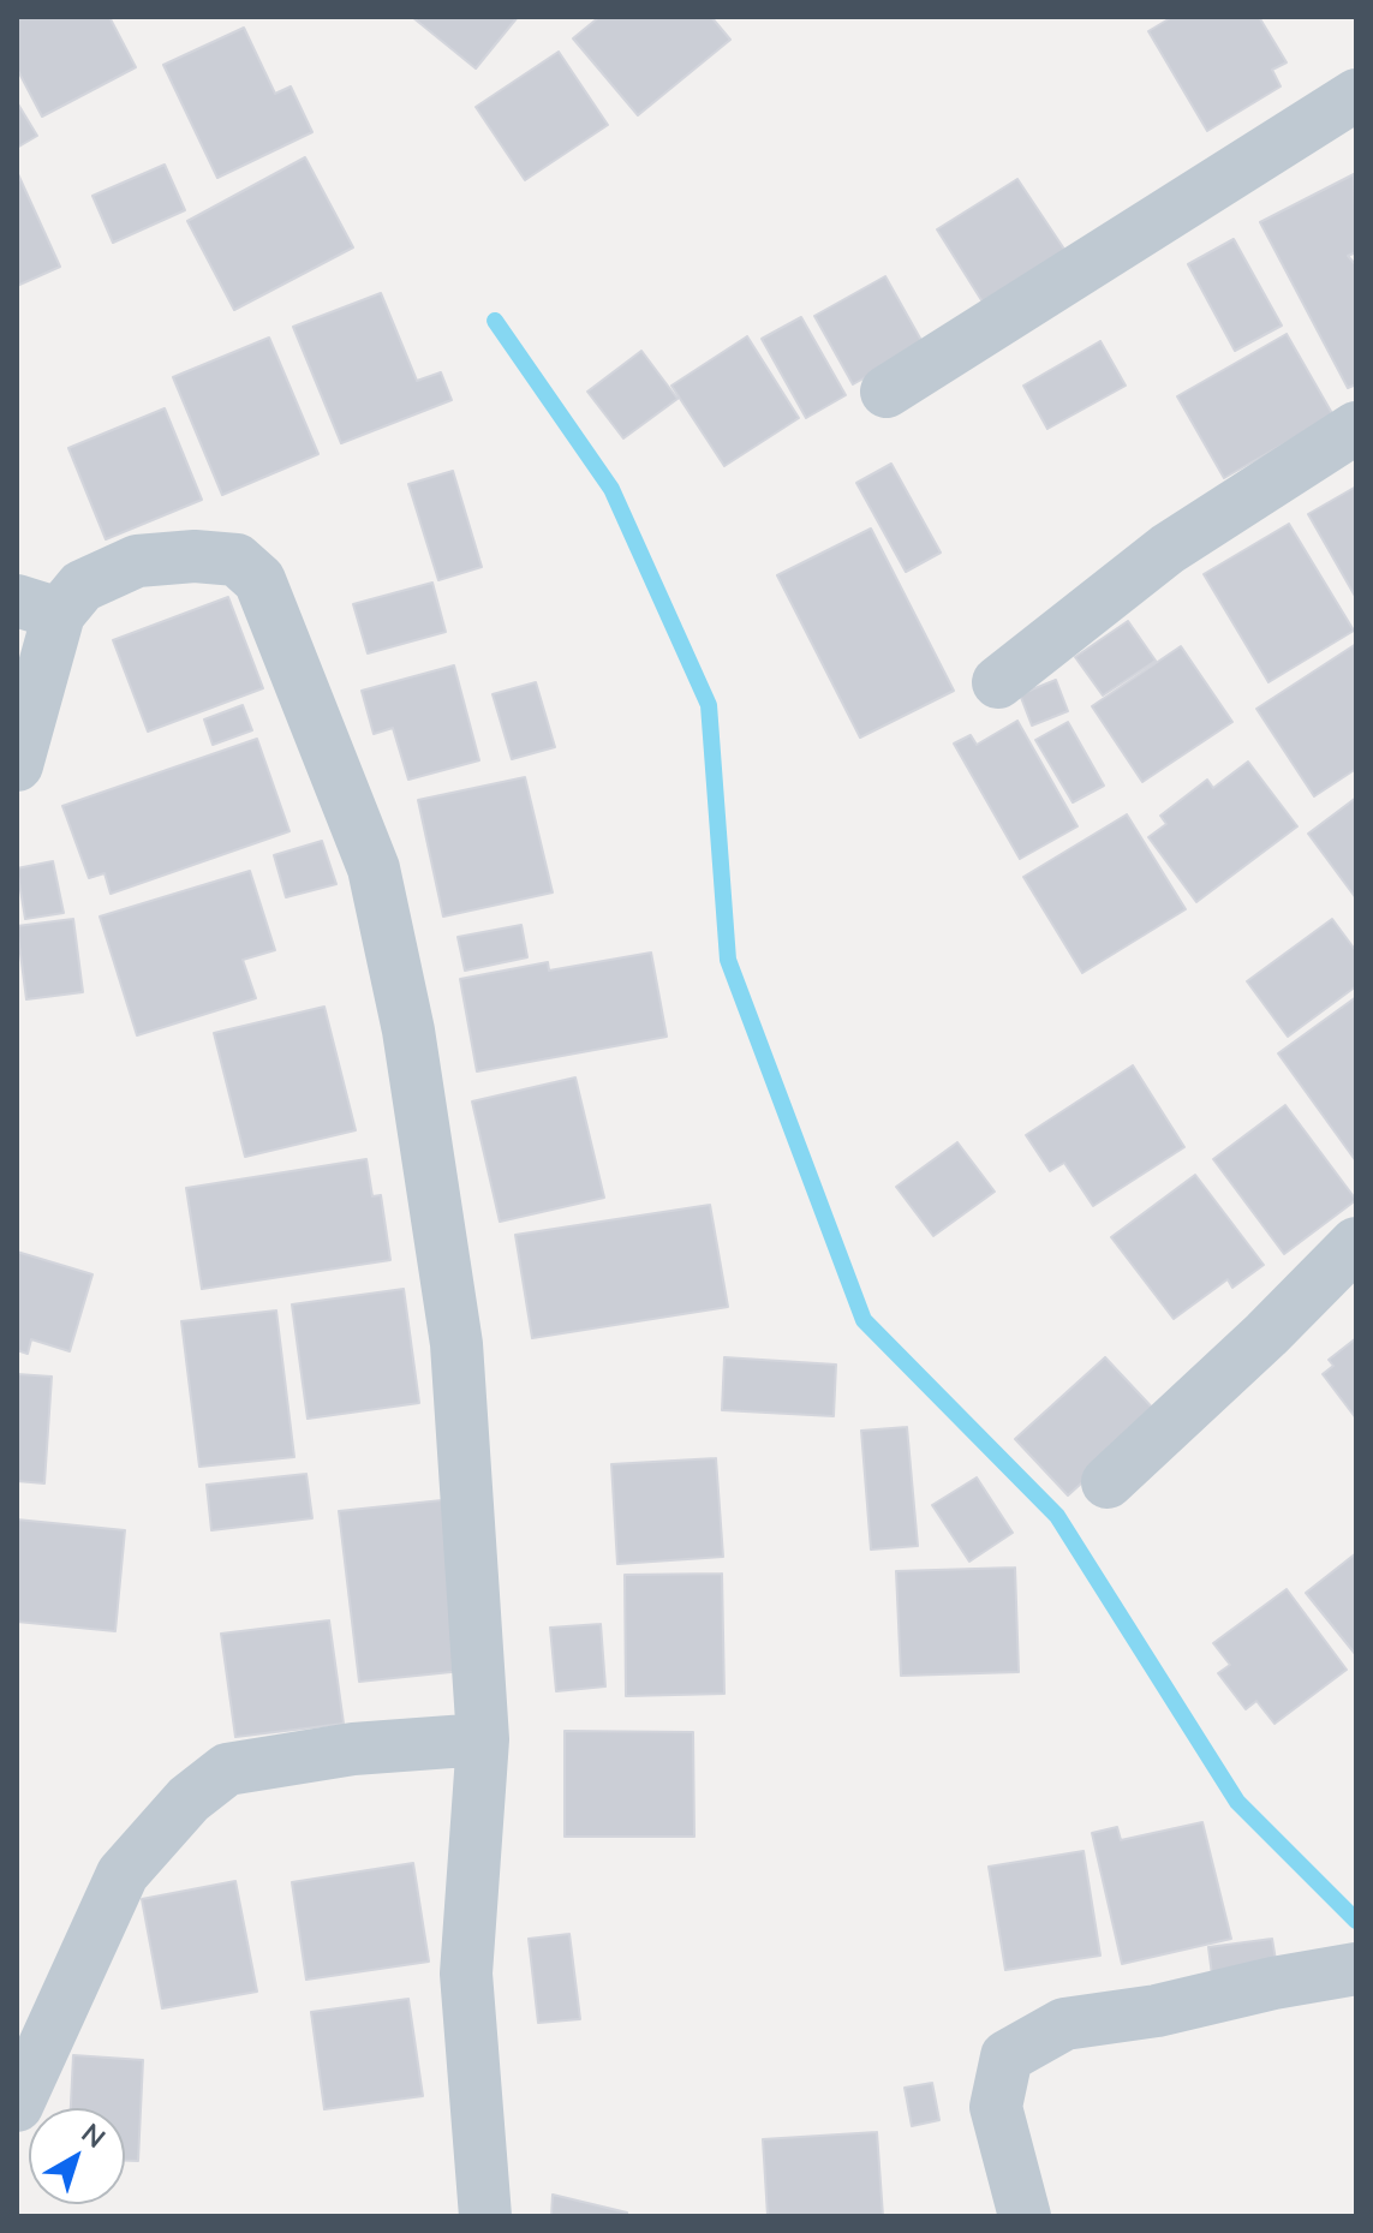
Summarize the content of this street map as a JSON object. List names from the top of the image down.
{
  "north": "top right"
}
